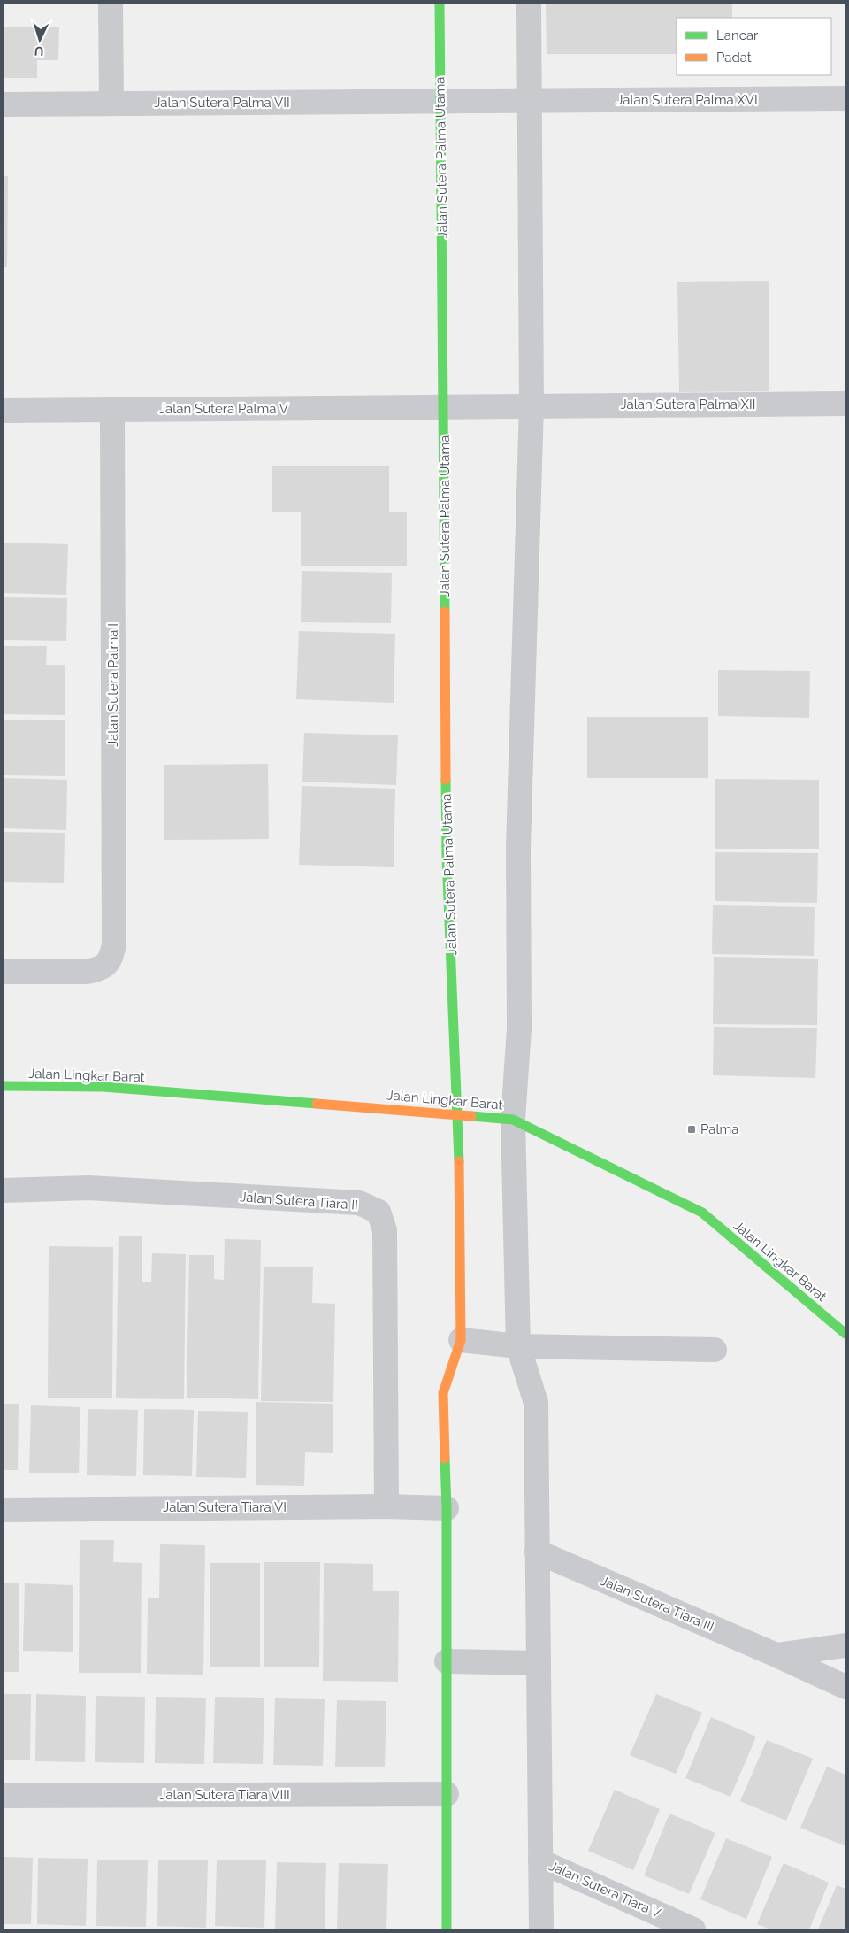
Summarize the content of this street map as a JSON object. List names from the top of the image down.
{
  "streets": {
    "street": [
      "Jalan Sutera Palma XVI",
      "Jalan Sutera Palma VII",
      "Jalan Sutera Palma Utama",
      "Jalan Sutera Palma XII",
      "Jalan Sutera Palma V",
      "Jalan Sutera Palma I",
      "Jalan Lingkar Barat",
      "Jalan Sutera Tiara II",
      "Jalan Sutera Tiara VI",
      "Jalan Sutera Tiara III",
      "Jalan Sutera Tiara VIII",
      "Jalan Sutera Tiara V"
    ]
  },
  "crossings": [
    ["Jalan Sutera Palma XVI", "Jalan Sutera Palma VII"],
    ["Jalan Sutera Palma XVI", "Jalan Sutera Palma Utama"],
    ["Jalan Sutera Palma VII", "Jalan Sutera Palma Utama"],
    ["Jalan Sutera Palma Utama", "Jalan Sutera Palma XII"],
    ["Jalan Sutera Palma Utama", "Jalan Sutera Palma V"],
    ["Jalan Sutera Palma Utama", "Jalan Lingkar Barat"],
    ["Jalan Sutera Palma Utama", "Jalan Sutera Tiara VI"],
    ["Jalan Sutera Palma Utama", "Jalan Sutera Tiara VIII"],
    ["Jalan Sutera Palma XII", "Jalan Sutera Palma V"],
    ["Jalan Sutera Palma V", "Jalan Sutera Palma I"],
    ["Jalan Sutera Tiara II", "Jalan Sutera Tiara VI"]
  ],
  "places": {
    "transit": ["Palma"]
  },
  "legend": ["Lancar", "Padat"],
  "north": "bottom"
}
